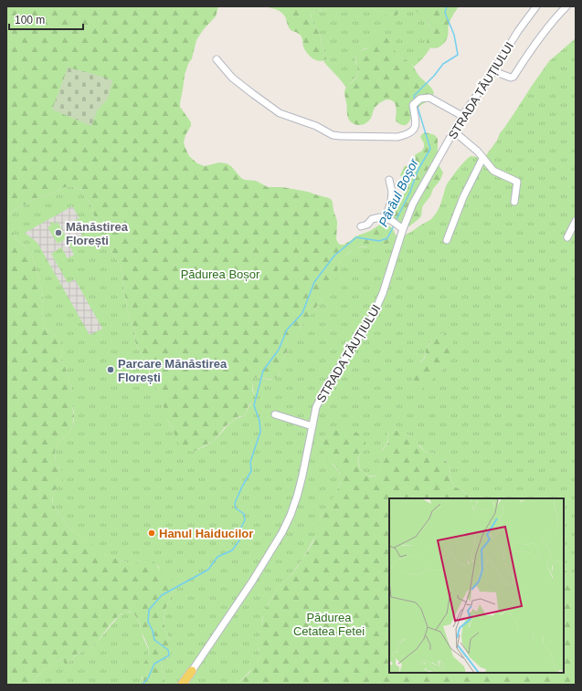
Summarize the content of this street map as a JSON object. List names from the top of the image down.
{
  "streets": {
    "main road": ["STRADA TĂUȚIULUI"]
  },
  "water": ["Pârâul Boșor"],
  "parks": ["Pădurea Boșor", "Pădurea Cetatea Fetei"],
  "places": ["Mănăstirea Florești", "Parcare Mănăstirea Florești", "Hanul Haiducilor"],
  "scale_bar": "100 m"
}
